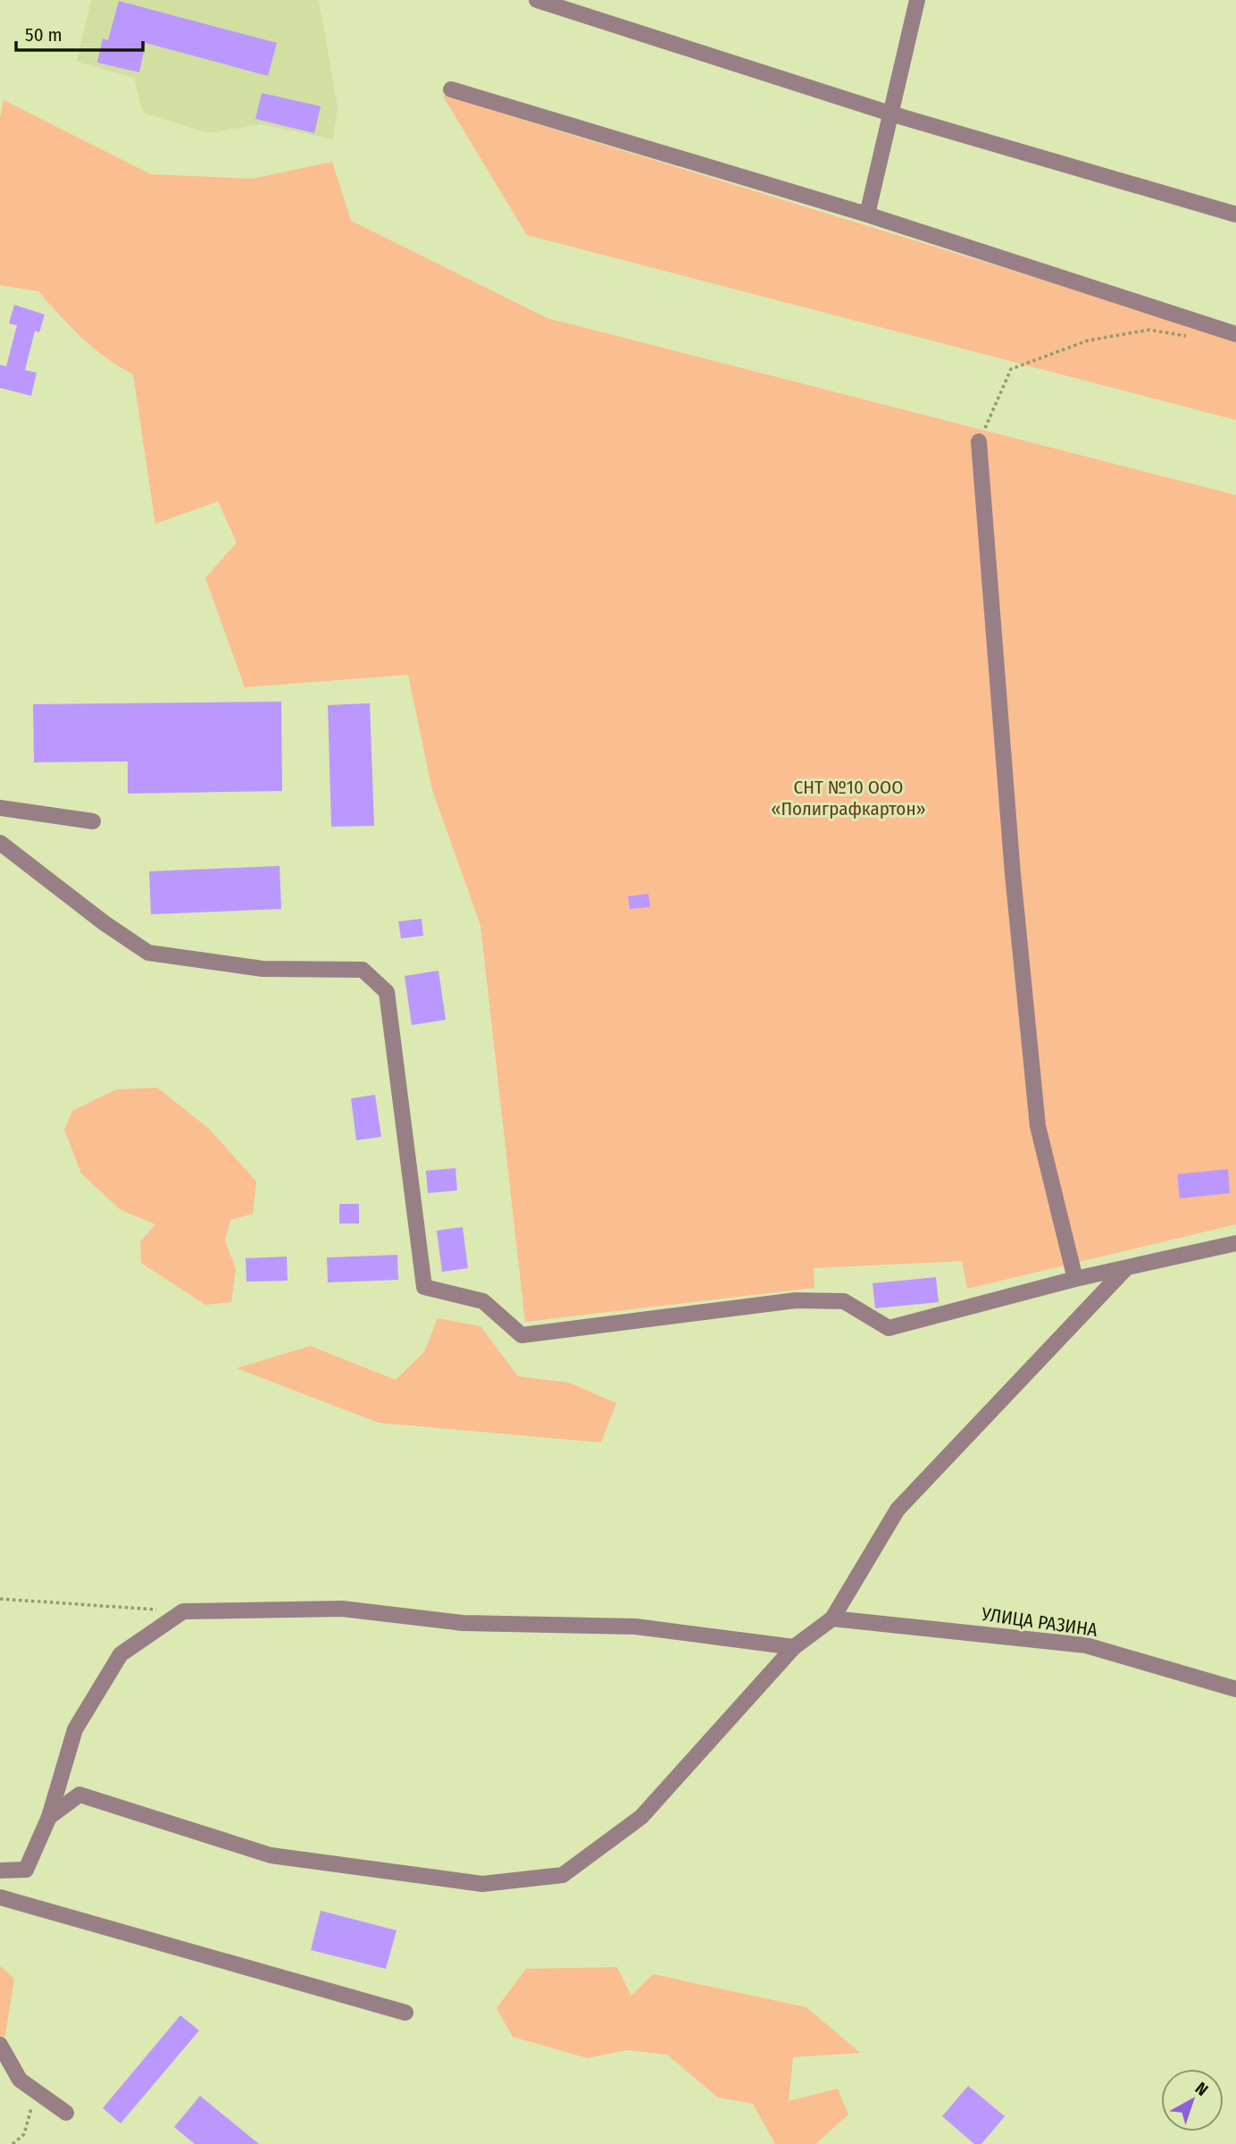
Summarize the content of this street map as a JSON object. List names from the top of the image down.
{
  "streets": {
    "street": ["УЛИЦА РАЗИНА"]
  },
  "parks": ["СНТ №10 ООО «Полиграфкартон»"],
  "scale_bar": "50 m",
  "north": "top right"
}
